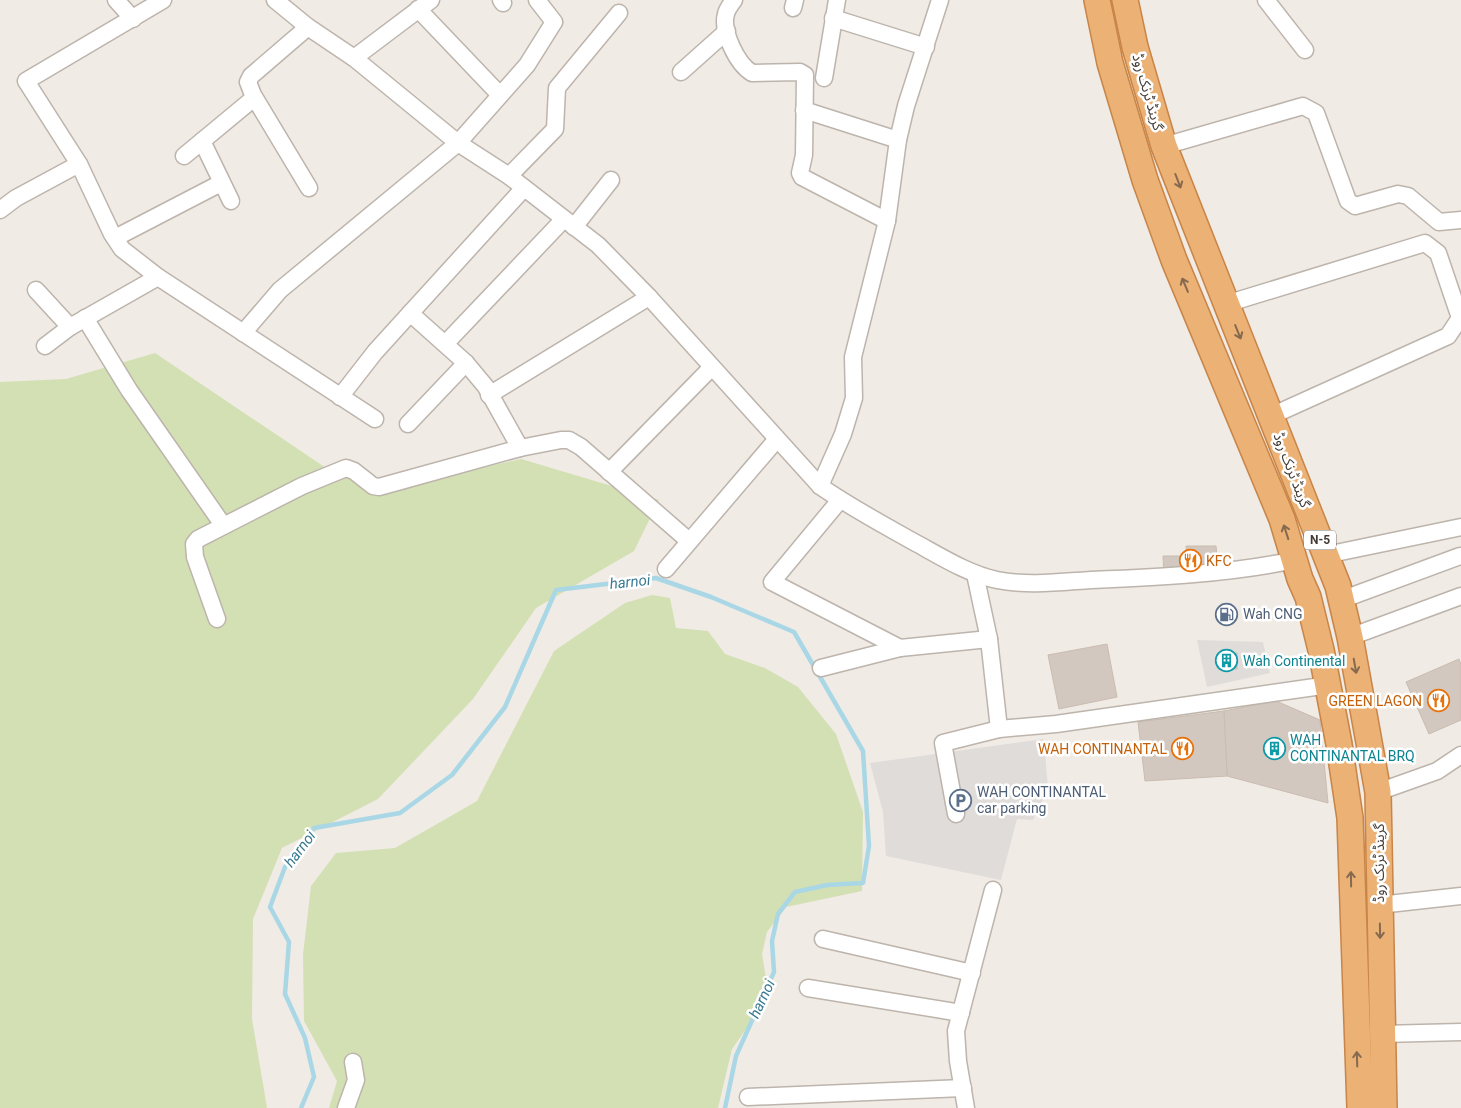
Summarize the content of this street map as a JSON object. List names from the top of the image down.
{
  "streets": {
    "highway": ["گرینڈ ٹرنک روڈ", "N-5"]
  },
  "water": ["harnoi"],
  "places": {
    "restaurant": ["KFC", "GREEN LAGON", "WAH CONTINANTAL"],
    "fuel station": ["Wah CNG"],
    "building": ["Wah Continental", "WAH CONTINANTAL BRQ"],
    "parking": ["WAH CONTINANTAL car parking"]
  }
}
